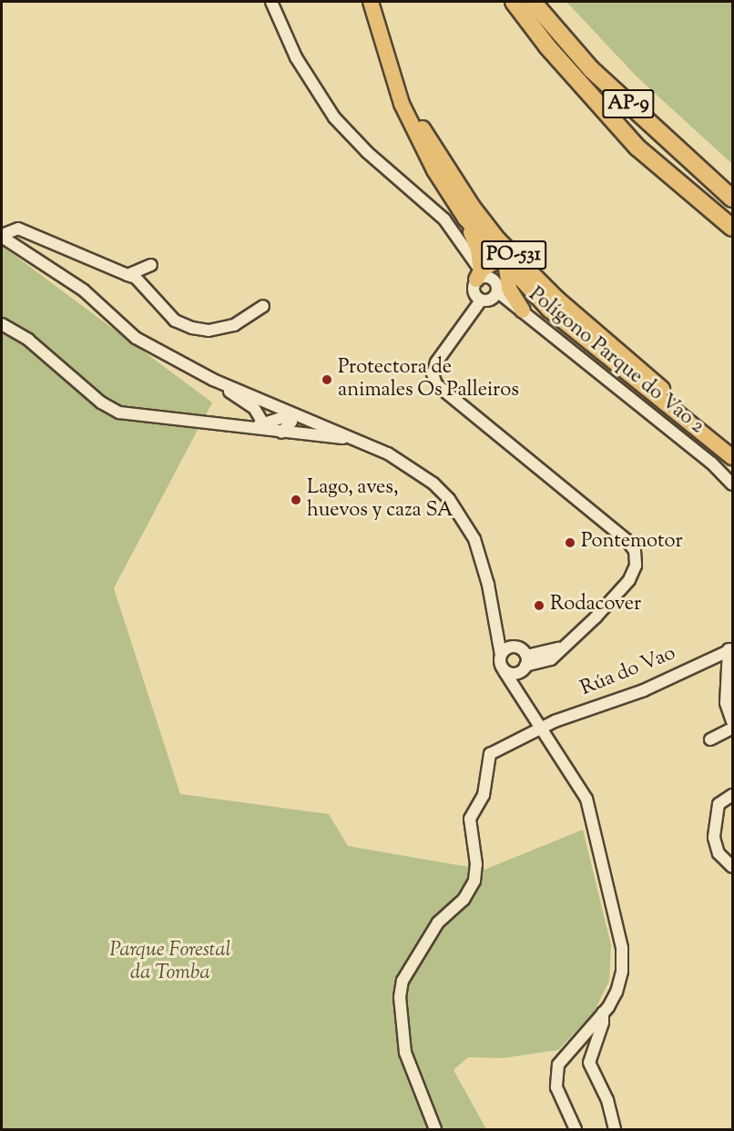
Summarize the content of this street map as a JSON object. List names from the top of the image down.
{
  "streets": {
    "highway": ["AP-9"],
    "main road": ["PO-531"],
    "street": ["Polígono Parque do Vao 2", "Rúa do Vao"]
  },
  "parks": ["Parque Forestal da Tomba"],
  "places": [
    "Protectora de animales Os Palleiros",
    "Lago, aves, huevos y caza SA",
    "Pontemotor",
    "Rodacover"
  ]
}
